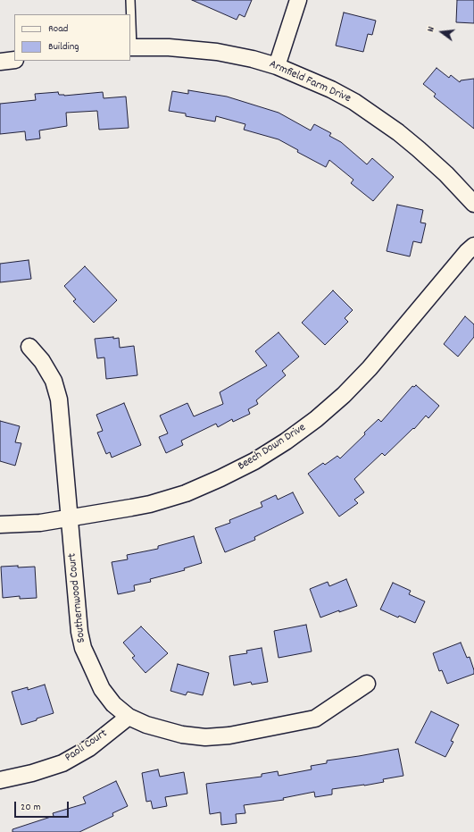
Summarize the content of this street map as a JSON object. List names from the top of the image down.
{
  "streets": {
    "street": [
      "Armfield Farm Drive",
      "Beech Down Drive",
      "Southernwood Court",
      "Paoli Court"
    ]
  },
  "crossings": [
    ["Beech Down Drive", "Southernwood Court"],
    ["Southernwood Court", "Paoli Court"]
  ],
  "legend": ["Road", "Building"],
  "scale_bar": "20 m",
  "north": "left"
}
